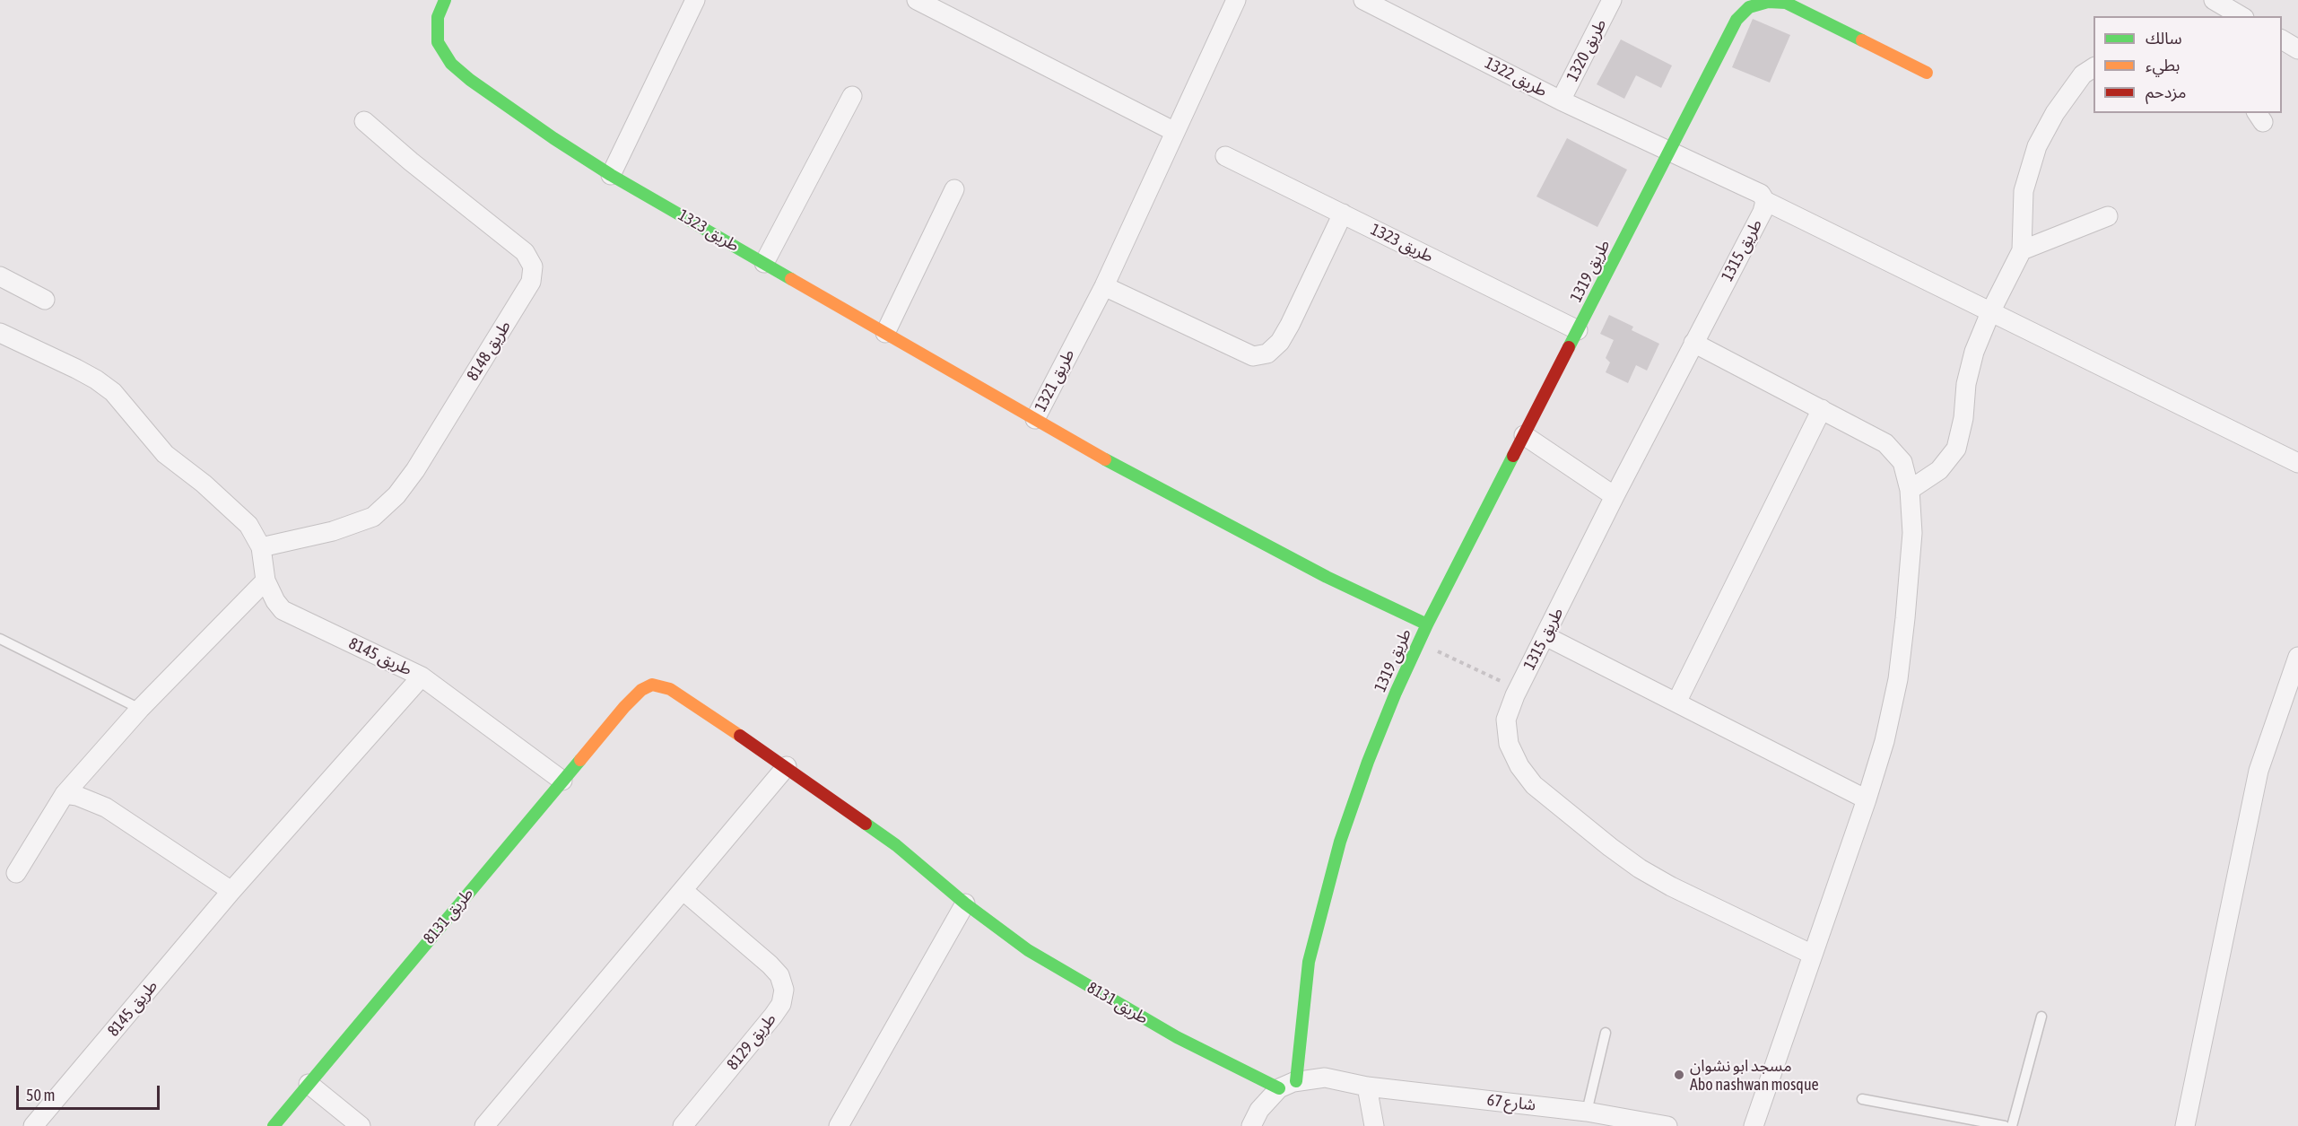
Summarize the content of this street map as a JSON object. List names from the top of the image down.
{
  "streets": {
    "street": [
      "طريق 1320",
      "طريق 1322",
      "طريق 1323",
      "طريق 1315",
      "طريق 1319",
      "طريق 8148",
      "طريق 1321",
      "طريق 8145",
      "طريق 8131",
      "طريق 8129",
      "شارع 67"
    ]
  },
  "crossings": [
    ["طريق 1320", "طريق 1322"],
    ["طريق 1322", "طريق 1315"],
    ["طريق 1322", "طريق 1319"],
    ["طريق 1323", "طريق 1319"],
    ["طريق 1323", "طريق 1321"],
    ["طريق 1319", "طريق 1321"],
    ["طريق 1319", "طريق 8131"],
    ["طريق 1319", "شارع 67"],
    ["طريق 8145", "طريق 8131"],
    ["طريق 8131", "شارع 67"]
  ],
  "places": ["مسجد ابو نشوان Abo nashwan mosque"],
  "legend": ["سالك", "بطيء", "مزدحم"],
  "scale_bar": "50 m"
}
